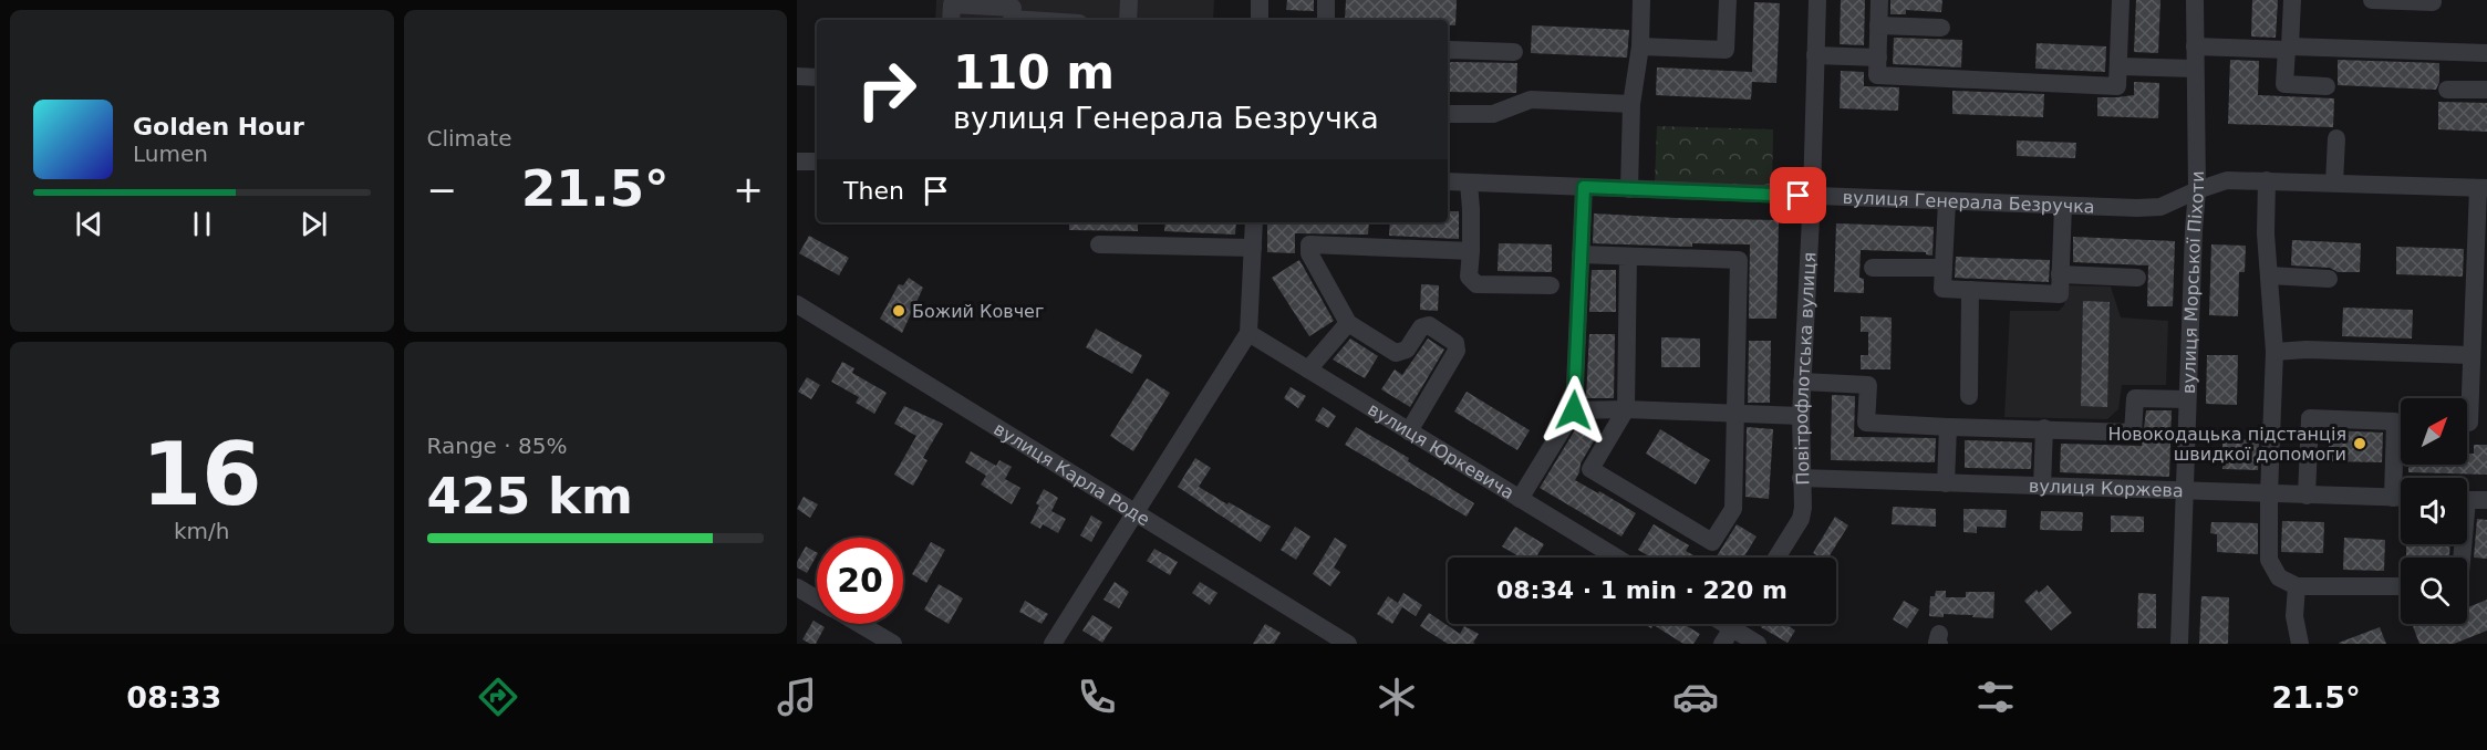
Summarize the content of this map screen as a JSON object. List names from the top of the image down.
{
  "streets": {
    "street": [
      "вулиця Генерала Безручка",
      "вулиця Морської Піхоти",
      "Повітрофлотська вулиця",
      "вулиця Юркевича",
      "вулиця Карла Роде",
      "вулиця Коржева"
    ]
  },
  "crossings": [
    ["вулиця Генерала Безручка", "вулиця Морської Піхоти"],
    ["вулиця Генерала Безручка", "Повітрофлотська вулиця"],
    ["вулиця Морської Піхоти", "вулиця Коржева"],
    ["Повітрофлотська вулиця", "вулиця Коржева"]
  ],
  "places": ["Божий Ковчег", "Новокодацька підстанція швидкої допомоги"],
  "north": "top right",
  "page": {
    "tile": [
      "Climate",
      ["16", "km/h"],
      ["Range · 85%", "425 km"]
    ],
    "turn": ["110 m", "вулиця Генерала Безручка"],
    "song": ["Golden Hour", "Lumen"],
    "then": "Then",
    "heat": ["−", "21.5°", "+"],
    "limit": "20",
    "trip": "08:34 · 1 min · 220 m",
    "tabs": ["08:33", "21.5°"]
  }
}
